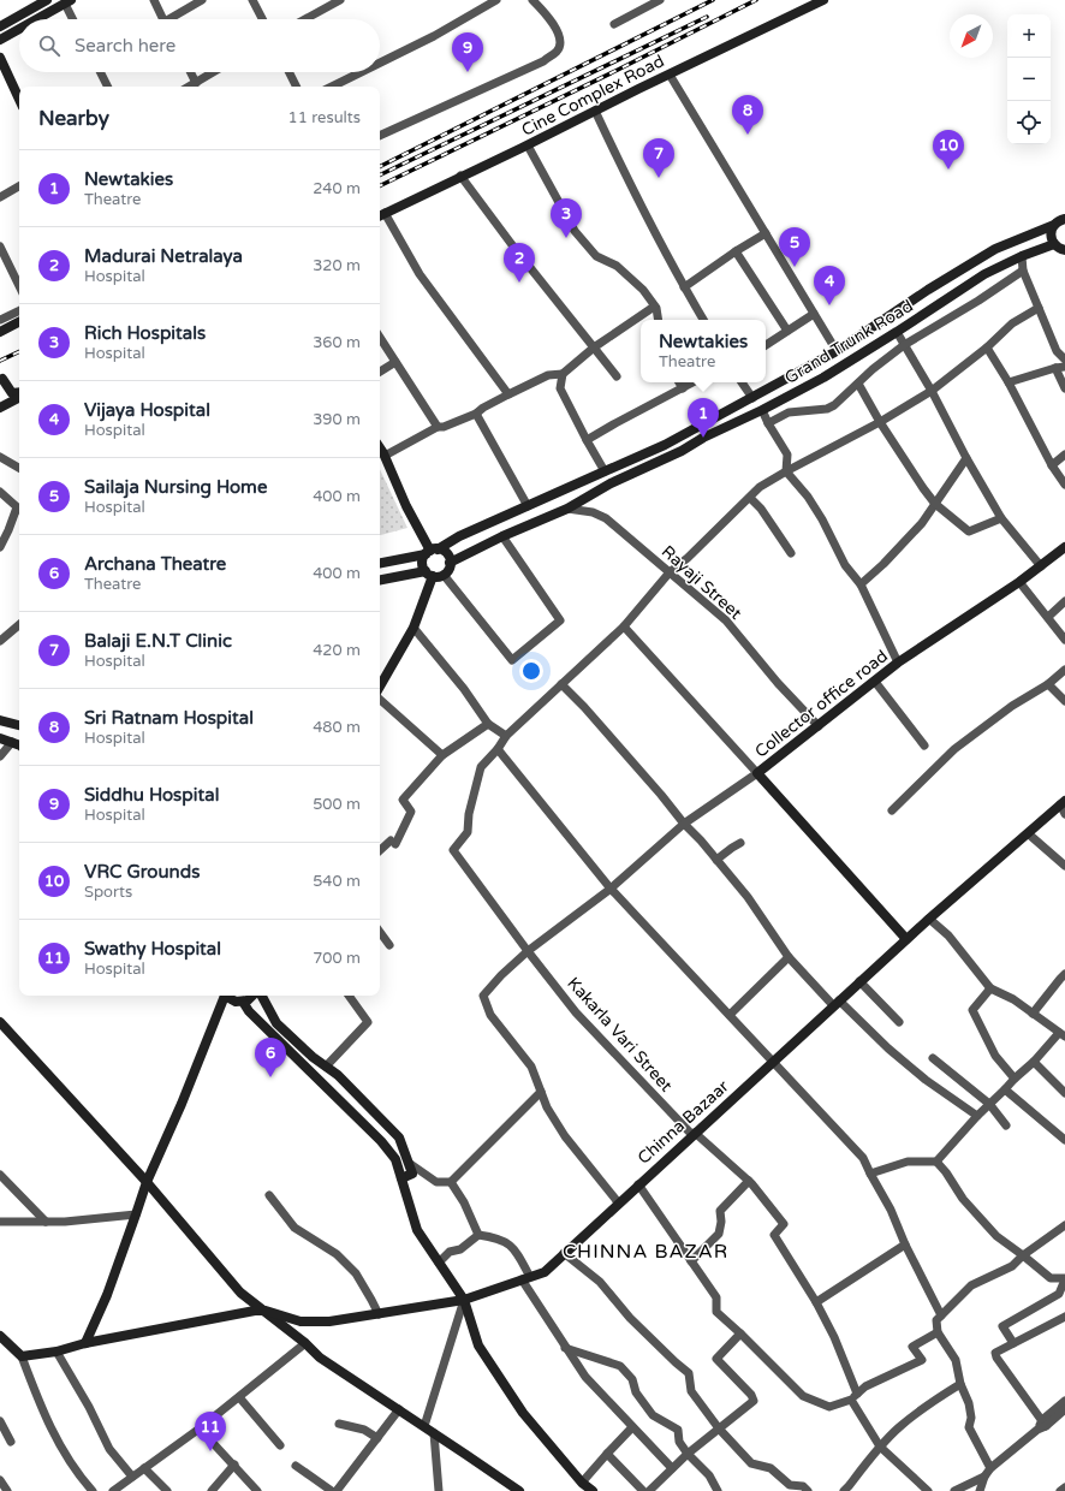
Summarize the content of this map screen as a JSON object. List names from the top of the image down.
{
  "streets": {
    "street": [
      "Cine Complex Road",
      "Grand Trunk Road",
      "Rayaji Street",
      "Collector office road",
      "Kakarla Vari Street",
      "Chinna Bazaar"
    ]
  },
  "crossings": [
    ["Grand Trunk Road", "Rayaji Street"],
    ["Rayaji Street", "Collector office road"],
    ["Collector office road", "Chinna Bazaar"],
    ["Kakarla Vari Street", "Chinna Bazaar"]
  ],
  "districts": ["CHINNA BAZAR"],
  "north": "bottom left",
  "page": {
    "map_buttons": ["+", "−"],
    "search": "Search here",
    "pins": [
      "9",
      "8",
      "10",
      "7",
      "3",
      "5",
      "2",
      "4",
      "1",
      "6",
      "11"
    ],
    "heading": ["Nearby", "11 results"],
    "list": [
      {
        "mark": "1",
        "name": "Newtakies",
        "note": "Theatre",
        "value": "240 m"
      },
      {
        "mark": "2",
        "name": "Madurai Netralaya",
        "note": "Hospital",
        "value": "320 m"
      },
      {
        "mark": "3",
        "name": "Rich Hospitals",
        "note": "Hospital",
        "value": "360 m"
      },
      {
        "mark": "4",
        "name": "Vijaya Hospital",
        "note": "Hospital",
        "value": "390 m"
      },
      {
        "mark": "5",
        "name": "Sailaja Nursing Home",
        "note": "Hospital",
        "value": "400 m"
      },
      {
        "mark": "6",
        "name": "Archana Theatre",
        "note": "Theatre",
        "value": "400 m"
      },
      {
        "mark": "7",
        "name": "Balaji E.N.T Clinic",
        "note": "Hospital",
        "value": "420 m"
      },
      {
        "mark": "8",
        "name": "Sri Ratnam Hospital",
        "note": "Hospital",
        "value": "480 m"
      },
      {
        "mark": "9",
        "name": "Siddhu Hospital",
        "note": "Hospital",
        "value": "500 m"
      },
      {
        "mark": "10",
        "name": "VRC Grounds",
        "note": "Sports",
        "value": "540 m"
      },
      {
        "mark": "11",
        "name": "Swathy Hospital",
        "note": "Hospital",
        "value": "700 m"
      }
    ],
    "popup": ["Newtakies", "Theatre"]
  }
}
